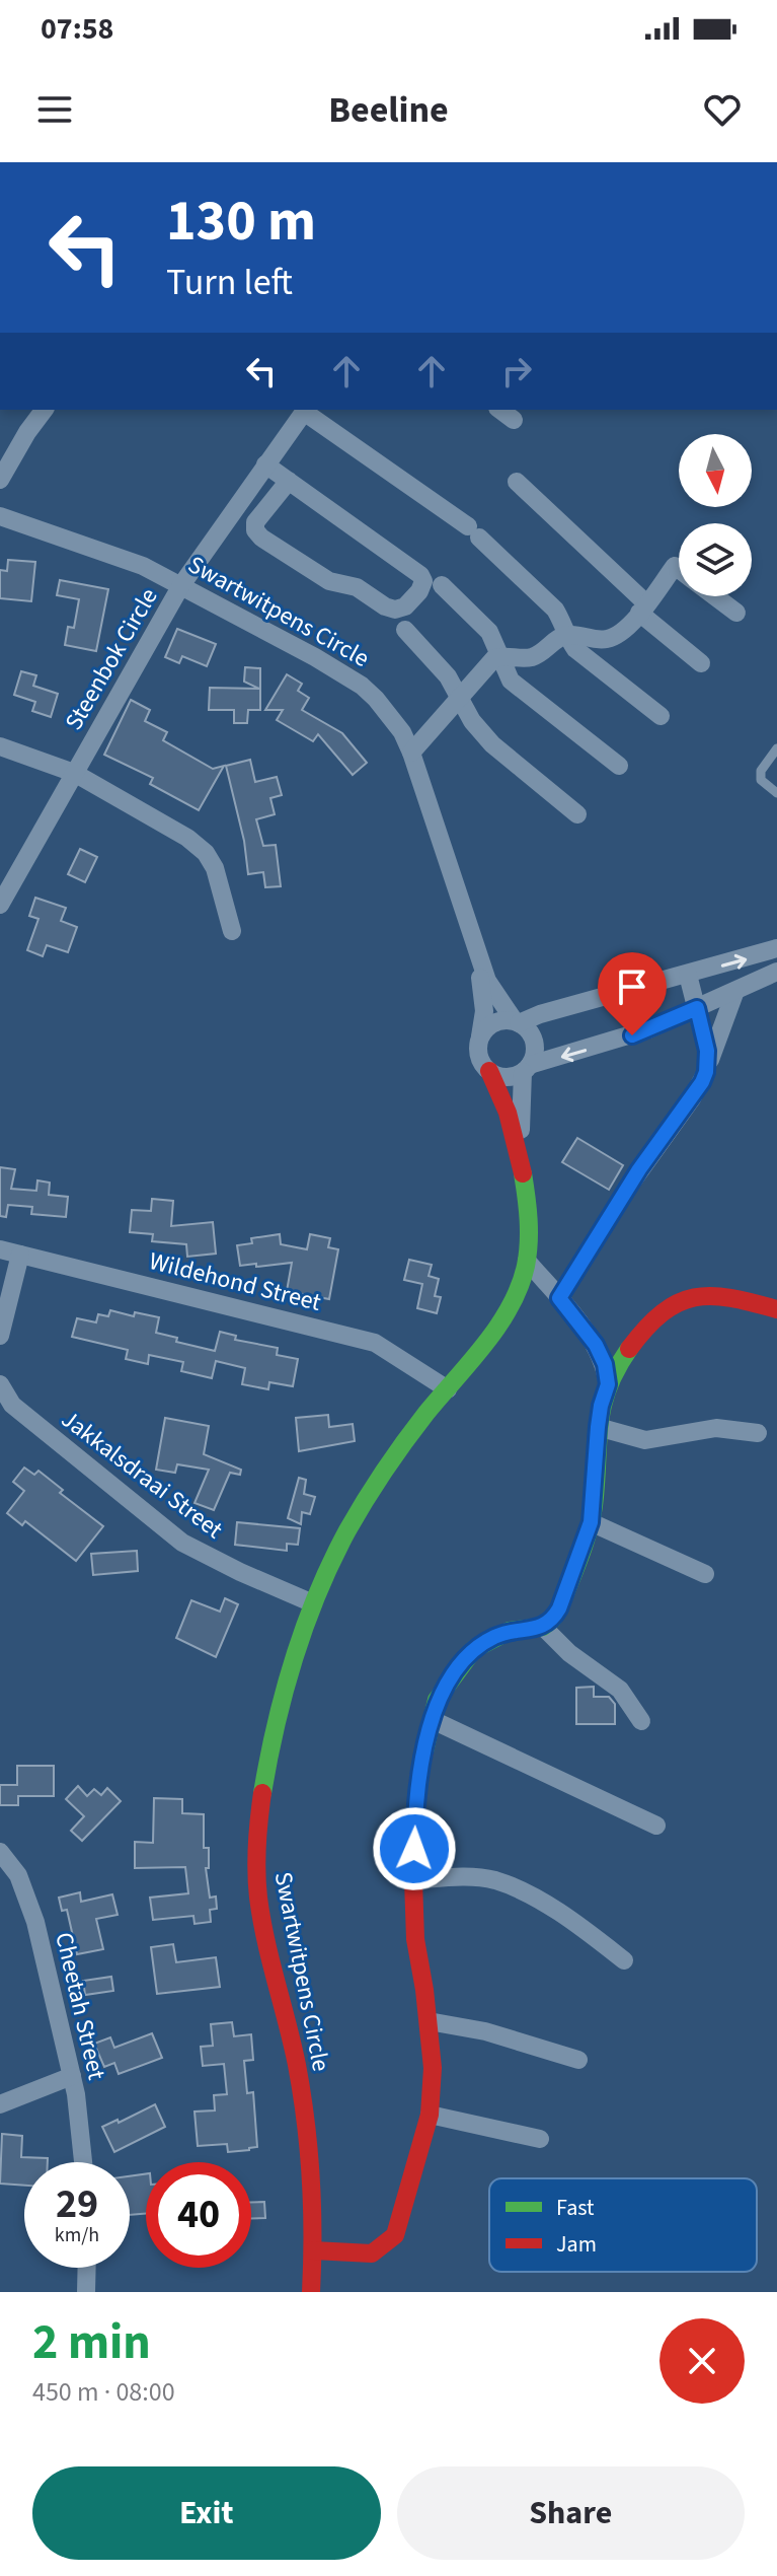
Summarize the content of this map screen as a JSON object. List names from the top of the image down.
{
  "streets": {
    "street": [
      "Swartwitpens Circle",
      "Steenbok Circle",
      "Wildehond Street",
      "Jakkalsdraai Street",
      "Cheetah Street"
    ]
  },
  "crossings": [
    ["Swartwitpens Circle", "Steenbok Circle"],
    ["Swartwitpens Circle", "Wildehond Street"],
    ["Swartwitpens Circle", "Jakkalsdraai Street"]
  ],
  "legend": ["Fast", "Jam"],
  "north": "bottom",
  "page": {
    "status": "07:58",
    "header": "Beeline",
    "turn": ["130 m", "Turn left"],
    "speed": "29 km/h",
    "limit": "40",
    "heading": ["2 min", "450 m · 08:00"],
    "buttons": ["Exit", "Share"]
  }
}
